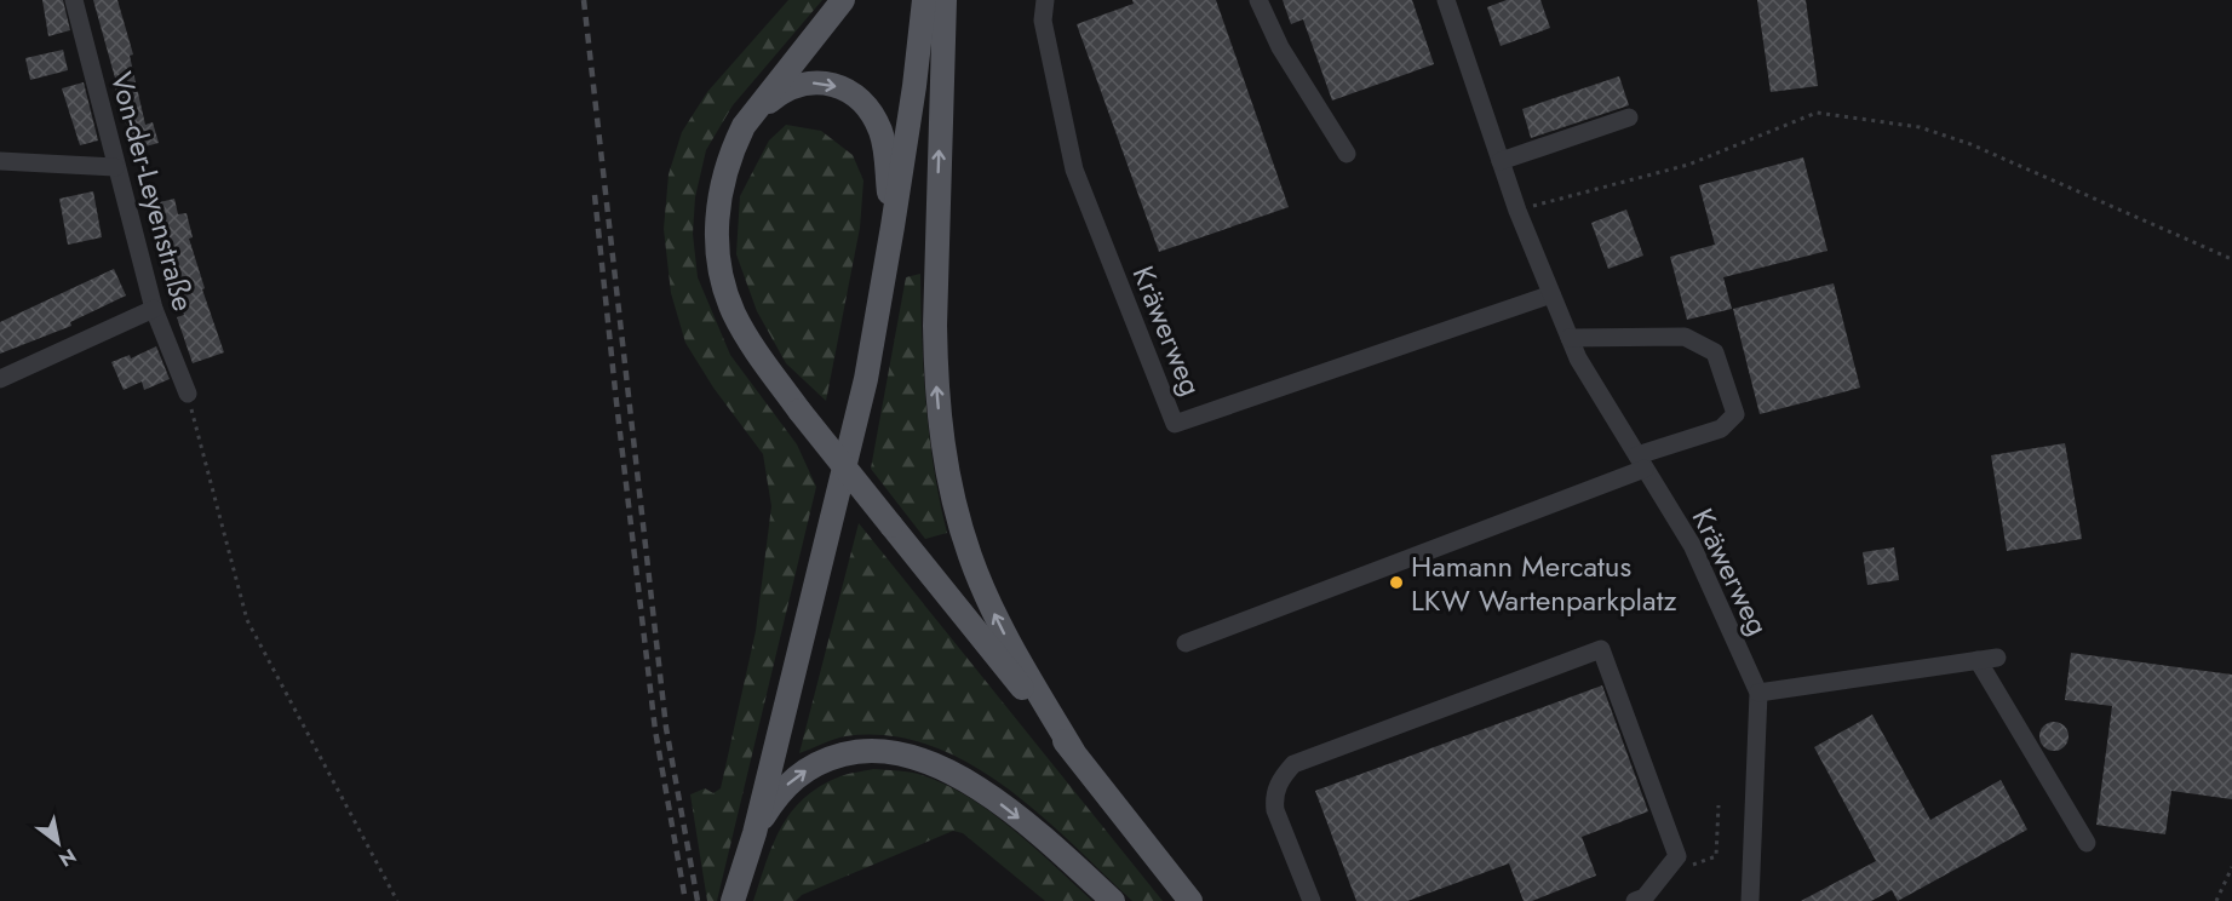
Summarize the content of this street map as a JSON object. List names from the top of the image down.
{
  "streets": {
    "street": ["Von-der-Leyenstraße", "Kräwerweg"]
  },
  "places": ["Hamann Mercatus LKW Wartenparkplatz"],
  "north": "bottom right"
}
